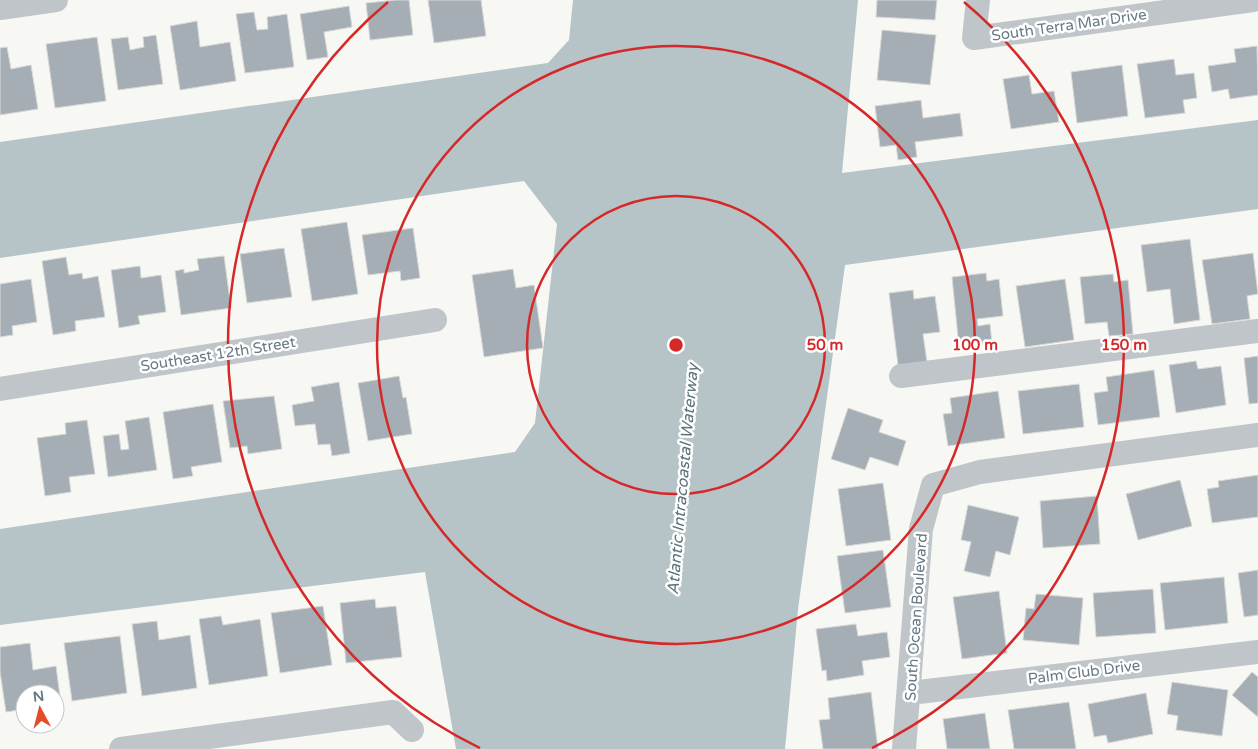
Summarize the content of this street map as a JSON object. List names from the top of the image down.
{
  "streets": {
    "street": [
      "South Terra Mar Drive",
      "Southeast 12th Street",
      "South Ocean Boulevard",
      "Palm Club Drive"
    ]
  },
  "crossings": [
    ["South Ocean Boulevard", "Palm Club Drive"]
  ],
  "water": ["Atlantic Intracoastal Waterway"],
  "north": "top",
  "rings": ["50 m", "100 m", "150 m"]
}
